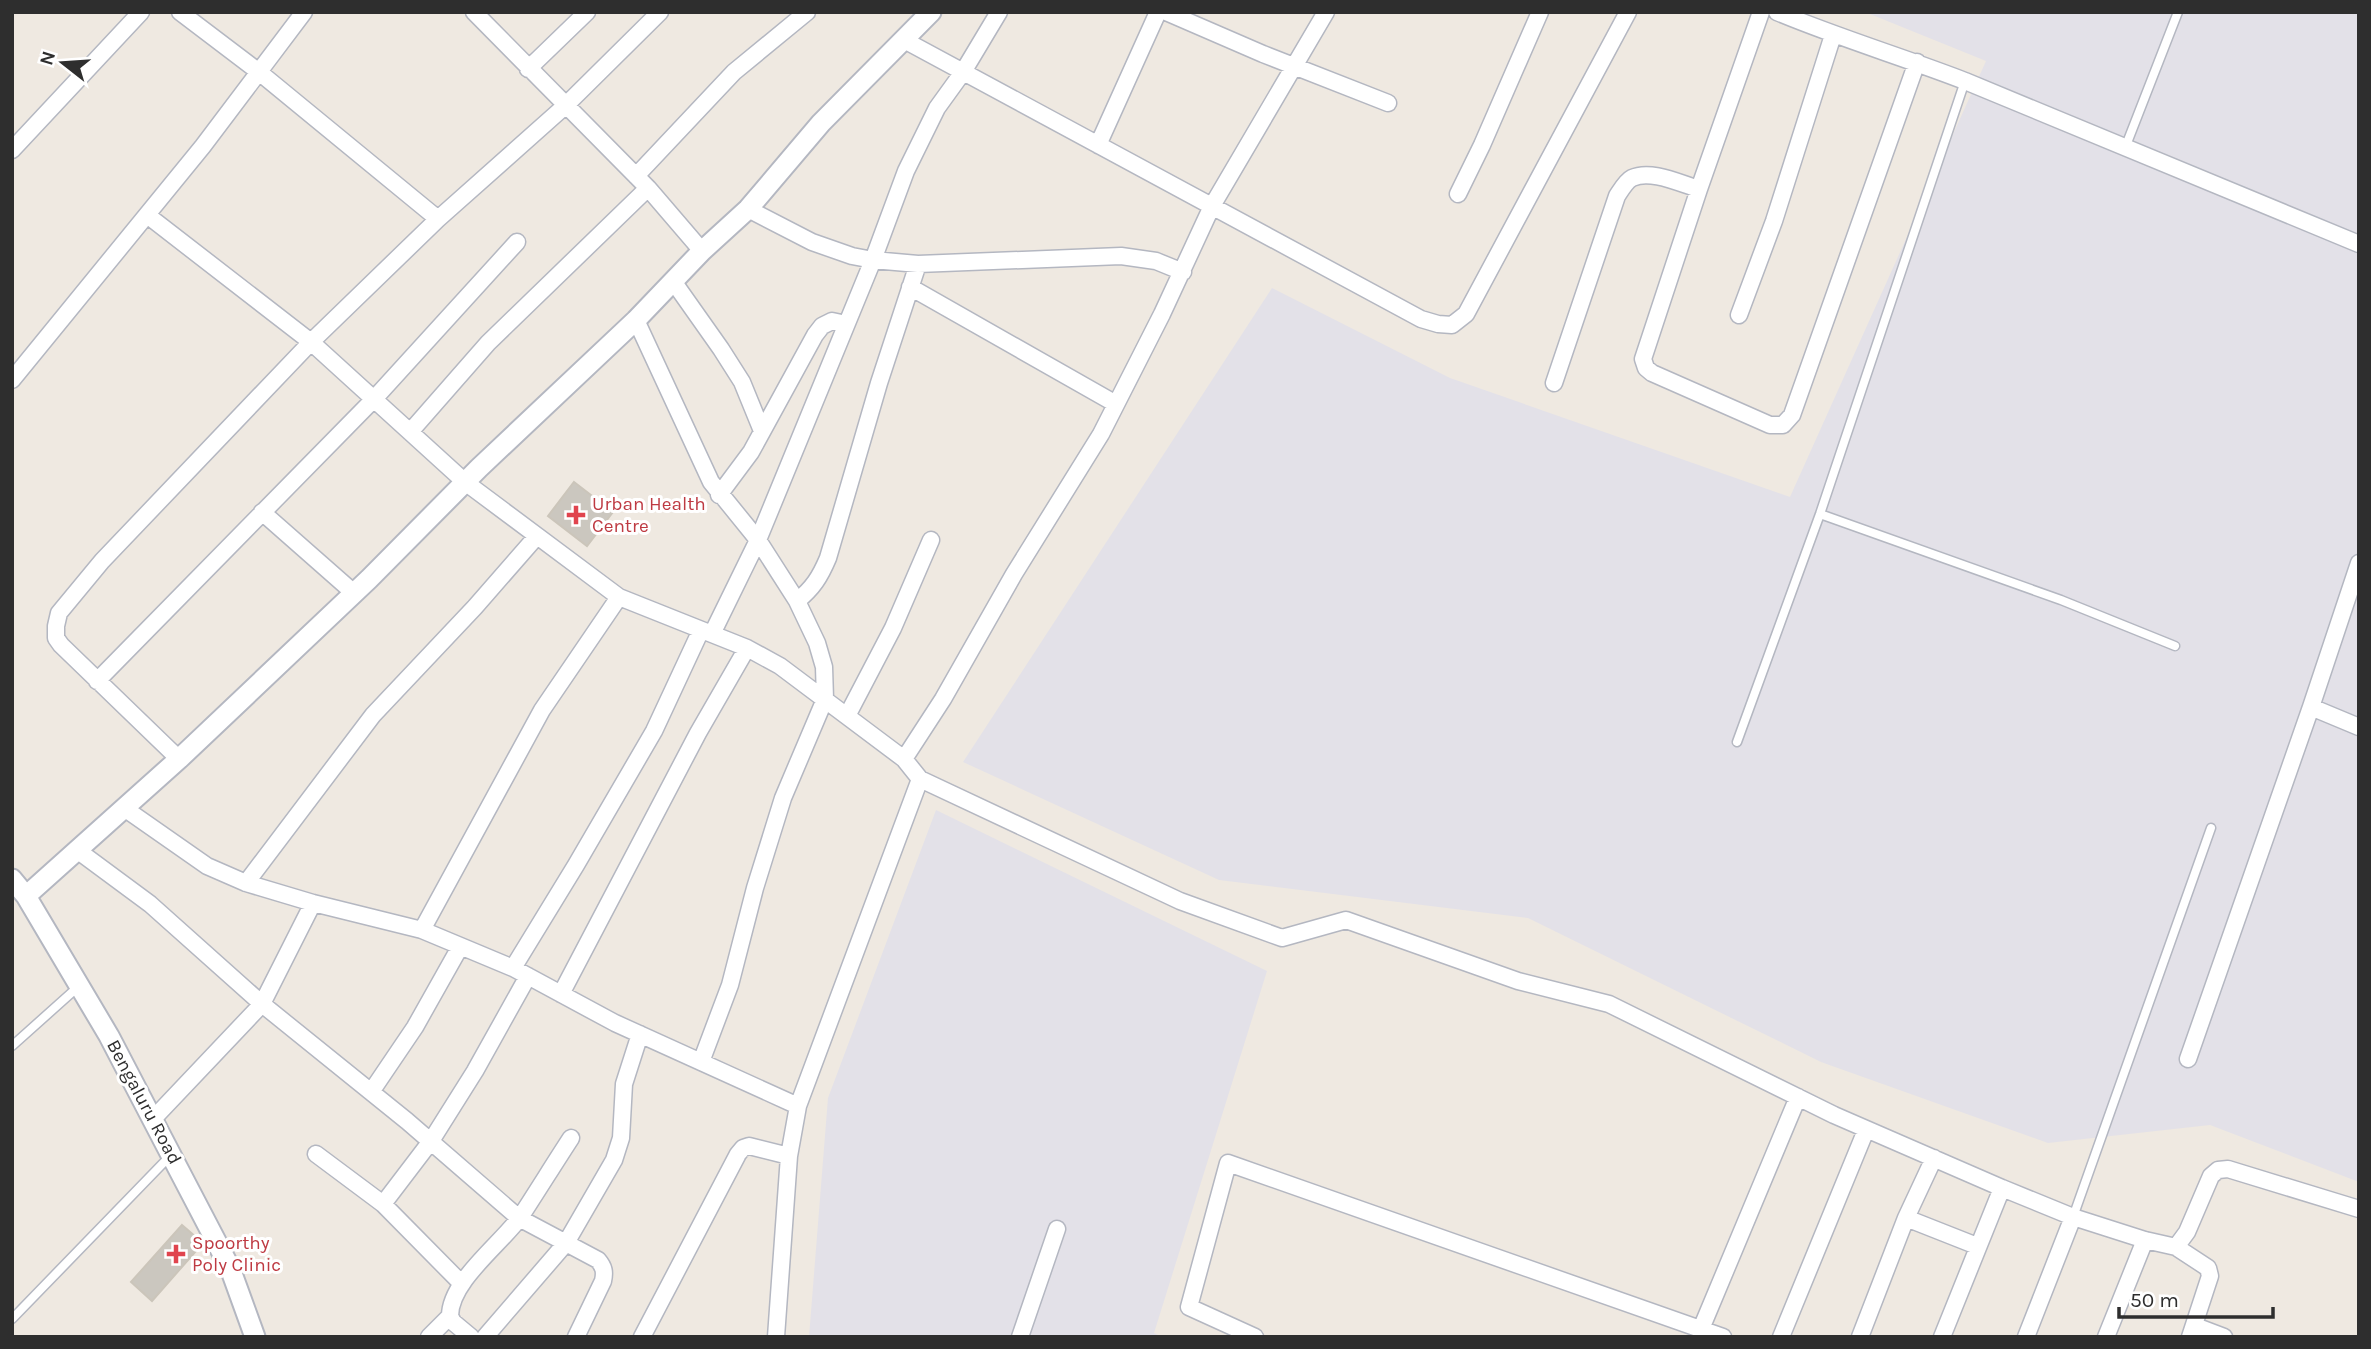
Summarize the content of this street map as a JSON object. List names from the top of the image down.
{
  "streets": {
    "street": ["Bengaluru Road"]
  },
  "places": {
    "health": ["Urban Health Centre", "Spoorthy Poly Clinic"]
  },
  "scale_bar": "50 m",
  "north": "left"
}
